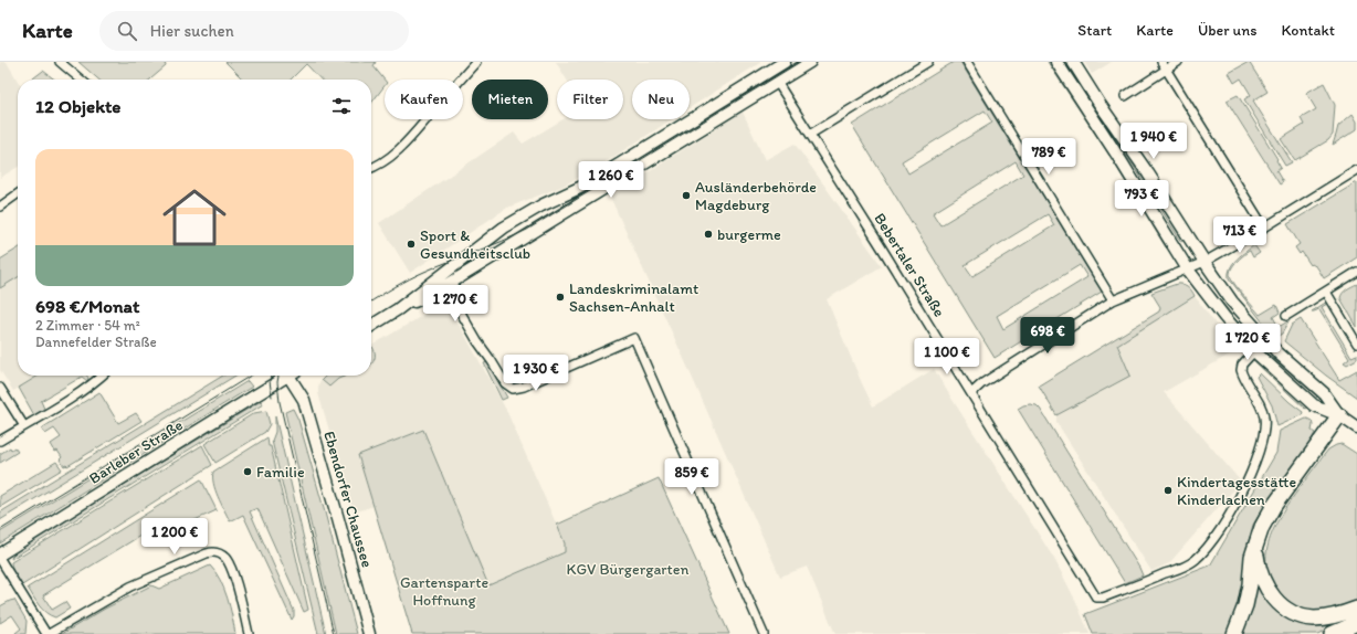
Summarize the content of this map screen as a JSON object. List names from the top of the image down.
{
  "streets": {
    "main road": ["Barleber Straße", "Ebendorfer Chaussee"],
    "street": ["Bebertaler Straße"]
  },
  "parks": ["KGV Bürgergarten", "Gartensparte Hoffnung"],
  "places": [
    "Ausländerbehörde Magdeburg",
    "burgerme",
    "Sport & Gesundheitsclub",
    "Landeskriminalamt Sachsen-Anhalt",
    "Familie",
    "Kindertagesstätte Kinderlachen"
  ],
  "page": {
    "header": "Karte",
    "search": "Hier suchen",
    "nav": [
      "Start",
      "Karte",
      "Über uns",
      "Kontakt"
    ],
    "chip": [
      "Kaufen",
      "Mieten",
      "Filter",
      "Neu"
    ],
    "heading": "12 Objekte",
    "price": [
      "1 940 €",
      "789 €",
      "1 260 €",
      "793 €",
      "713 €",
      "1 270 €",
      "698 €",
      "1 720 €",
      "1 100 €",
      "1 930 €",
      "859 €",
      "1 200 €"
    ],
    "list": [
      {
        "name": "698 €/Monat",
        "note": "2 Zimmer · 54 m² · Dannefelder Straße"
      }
    ]
  }
}
